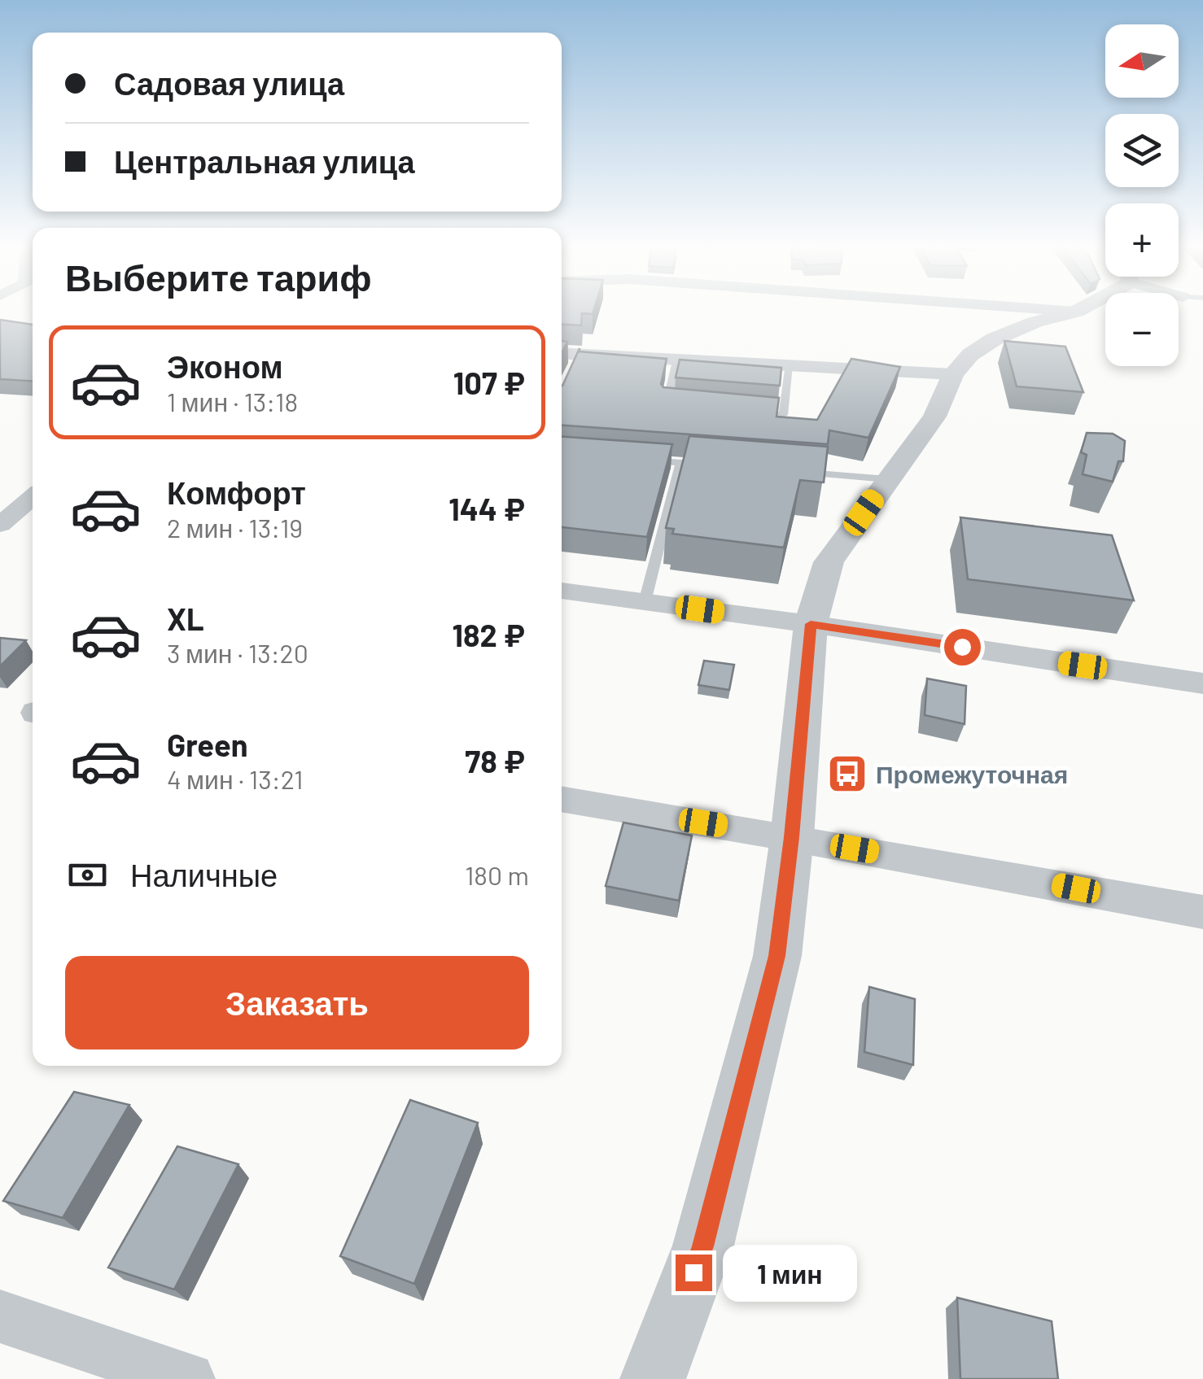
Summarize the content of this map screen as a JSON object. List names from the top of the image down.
{
  "places": {
    "bus stop": ["Промежуточная"]
  },
  "north": "left",
  "page": {
    "map_buttons": ["+", "−"],
    "banner": ["Садовая улица", "Центральная улица"],
    "heading": "Выберите тариф",
    "list": [
      {
        "name": "Эконом",
        "note": "1 мин · 13:18",
        "value": "107 ₽"
      },
      {
        "name": "Комфорт",
        "note": "2 мин · 13:19",
        "value": "144 ₽"
      },
      {
        "name": "XL",
        "note": "3 мин · 13:20",
        "value": "182 ₽"
      },
      {
        "name": "Green",
        "note": "4 мин · 13:21",
        "value": "78 ₽"
      }
    ],
    "pay": ["Наличные", "180 m"],
    "buttons": "Заказать",
    "bubble": "1 мин"
  }
}
